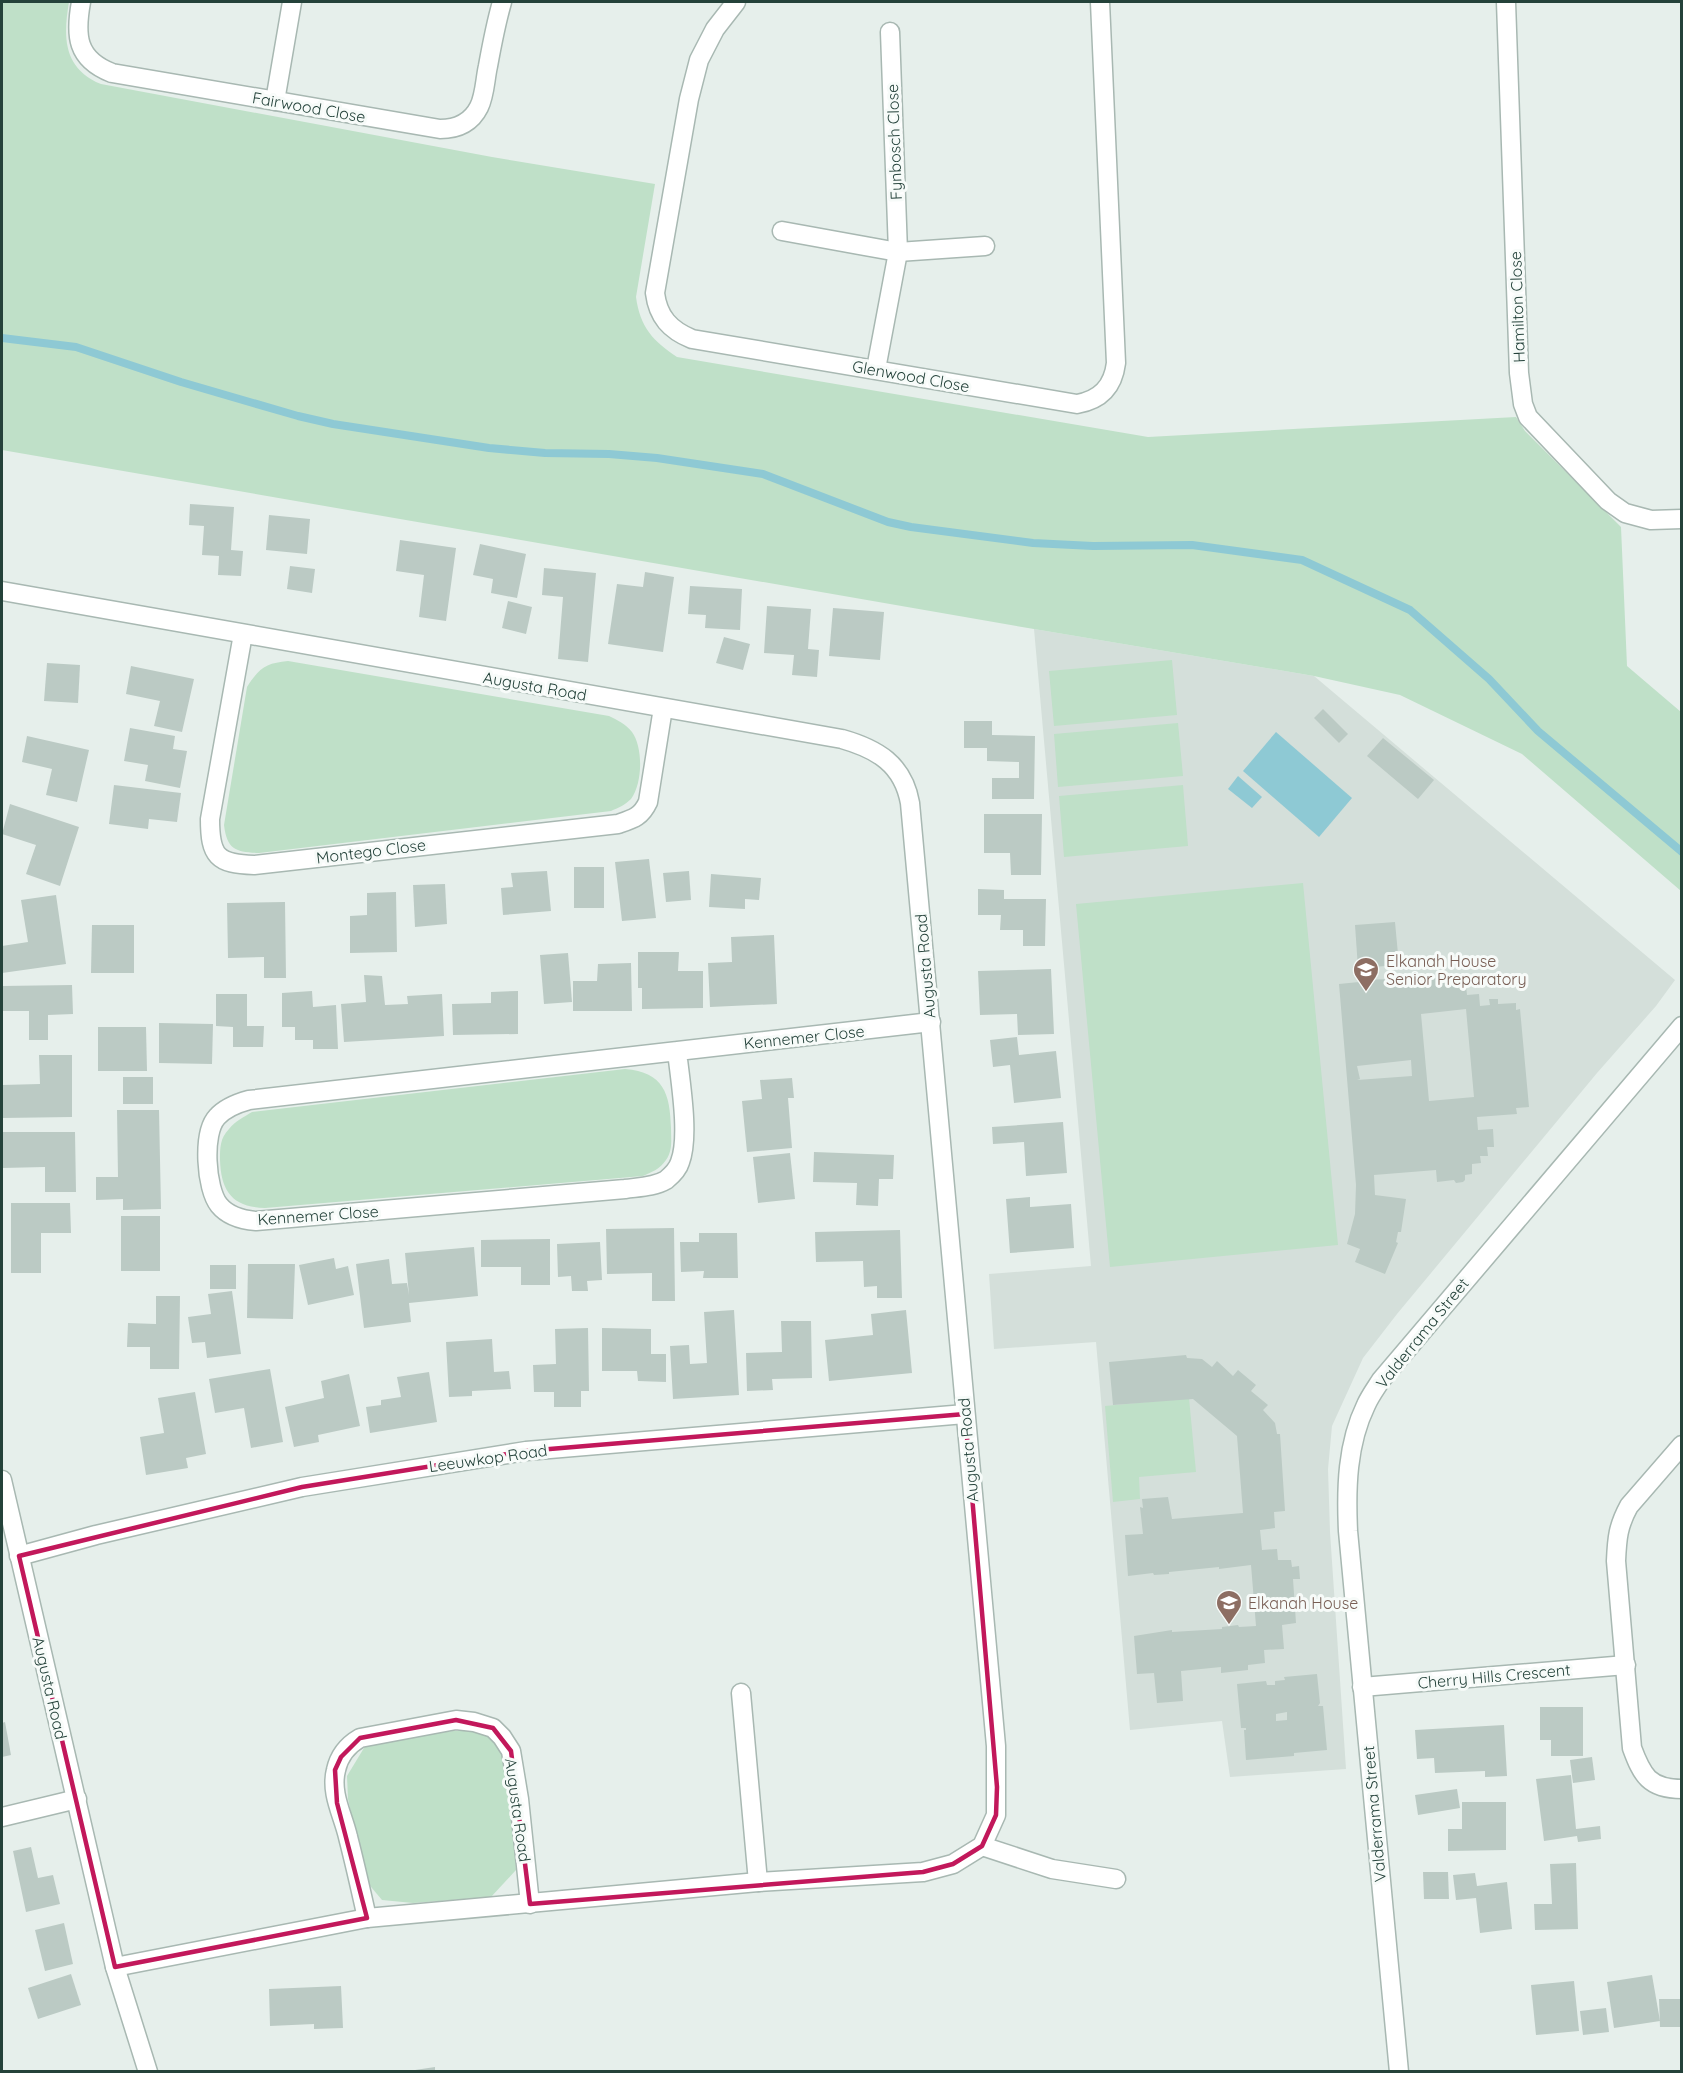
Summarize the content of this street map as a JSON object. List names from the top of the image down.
{
  "streets": {
    "street": [
      "Fairwood Close",
      "Fynbosch Close",
      "Hamilton Close",
      "Glenwood Close",
      "Augusta Road",
      "Montego Close",
      "Kennemer Close",
      "Valderrama Street",
      "Leeuwkop Road",
      "Cherry Hills Crescent"
    ]
  },
  "crossings": [
    ["Fynbosch Close", "Glenwood Close"],
    ["Augusta Road", "Montego Close"],
    ["Augusta Road", "Kennemer Close"],
    ["Augusta Road", "Leeuwkop Road"],
    ["Valderrama Street", "Cherry Hills Crescent"]
  ],
  "places": {
    "school or university": ["Elkanah House Senior Preparatory", "Elkanah House"]
  }
}
